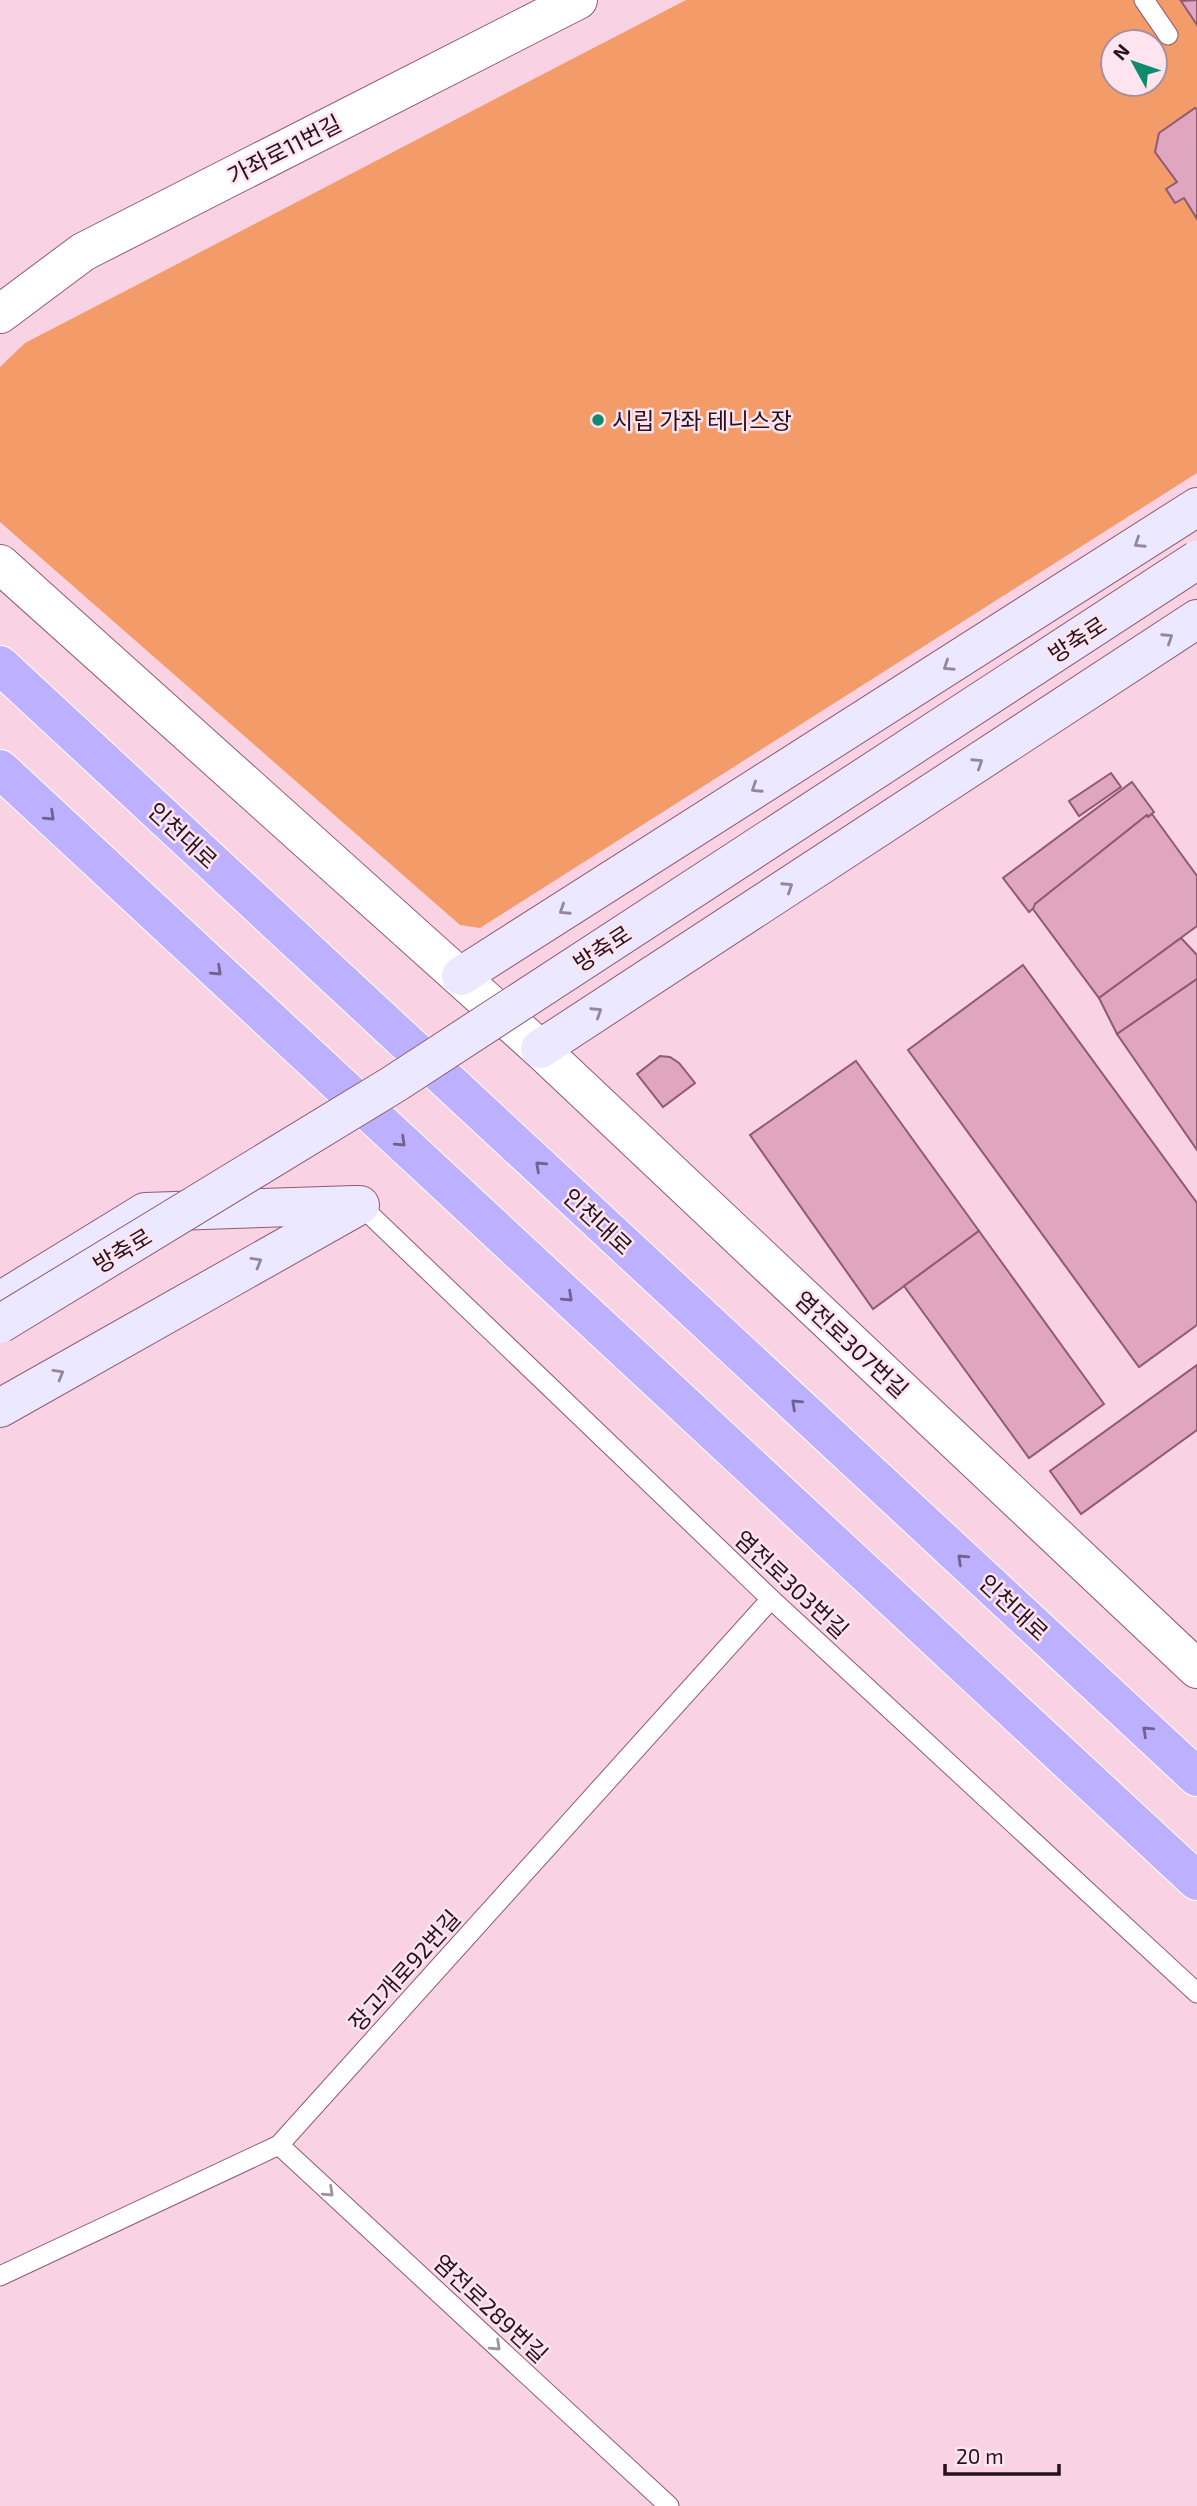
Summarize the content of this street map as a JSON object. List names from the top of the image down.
{
  "streets": {
    "highway": ["인천대로"],
    "main road": ["방축로"],
    "street": ["가좌로11번길", "염전로307번길"],
    "lane": ["염전로303번길", "장고개로92번길", "염전로289번길"]
  },
  "crossings": [
    ["염전로303번길", "장고개로92번길"],
    ["장고개로92번길", "염전로289번길"]
  ],
  "one_way": ["염전로289번길"],
  "places": ["시립 가좌 테니스장"],
  "scale_bar": "20 m",
  "north": "top left"
}
